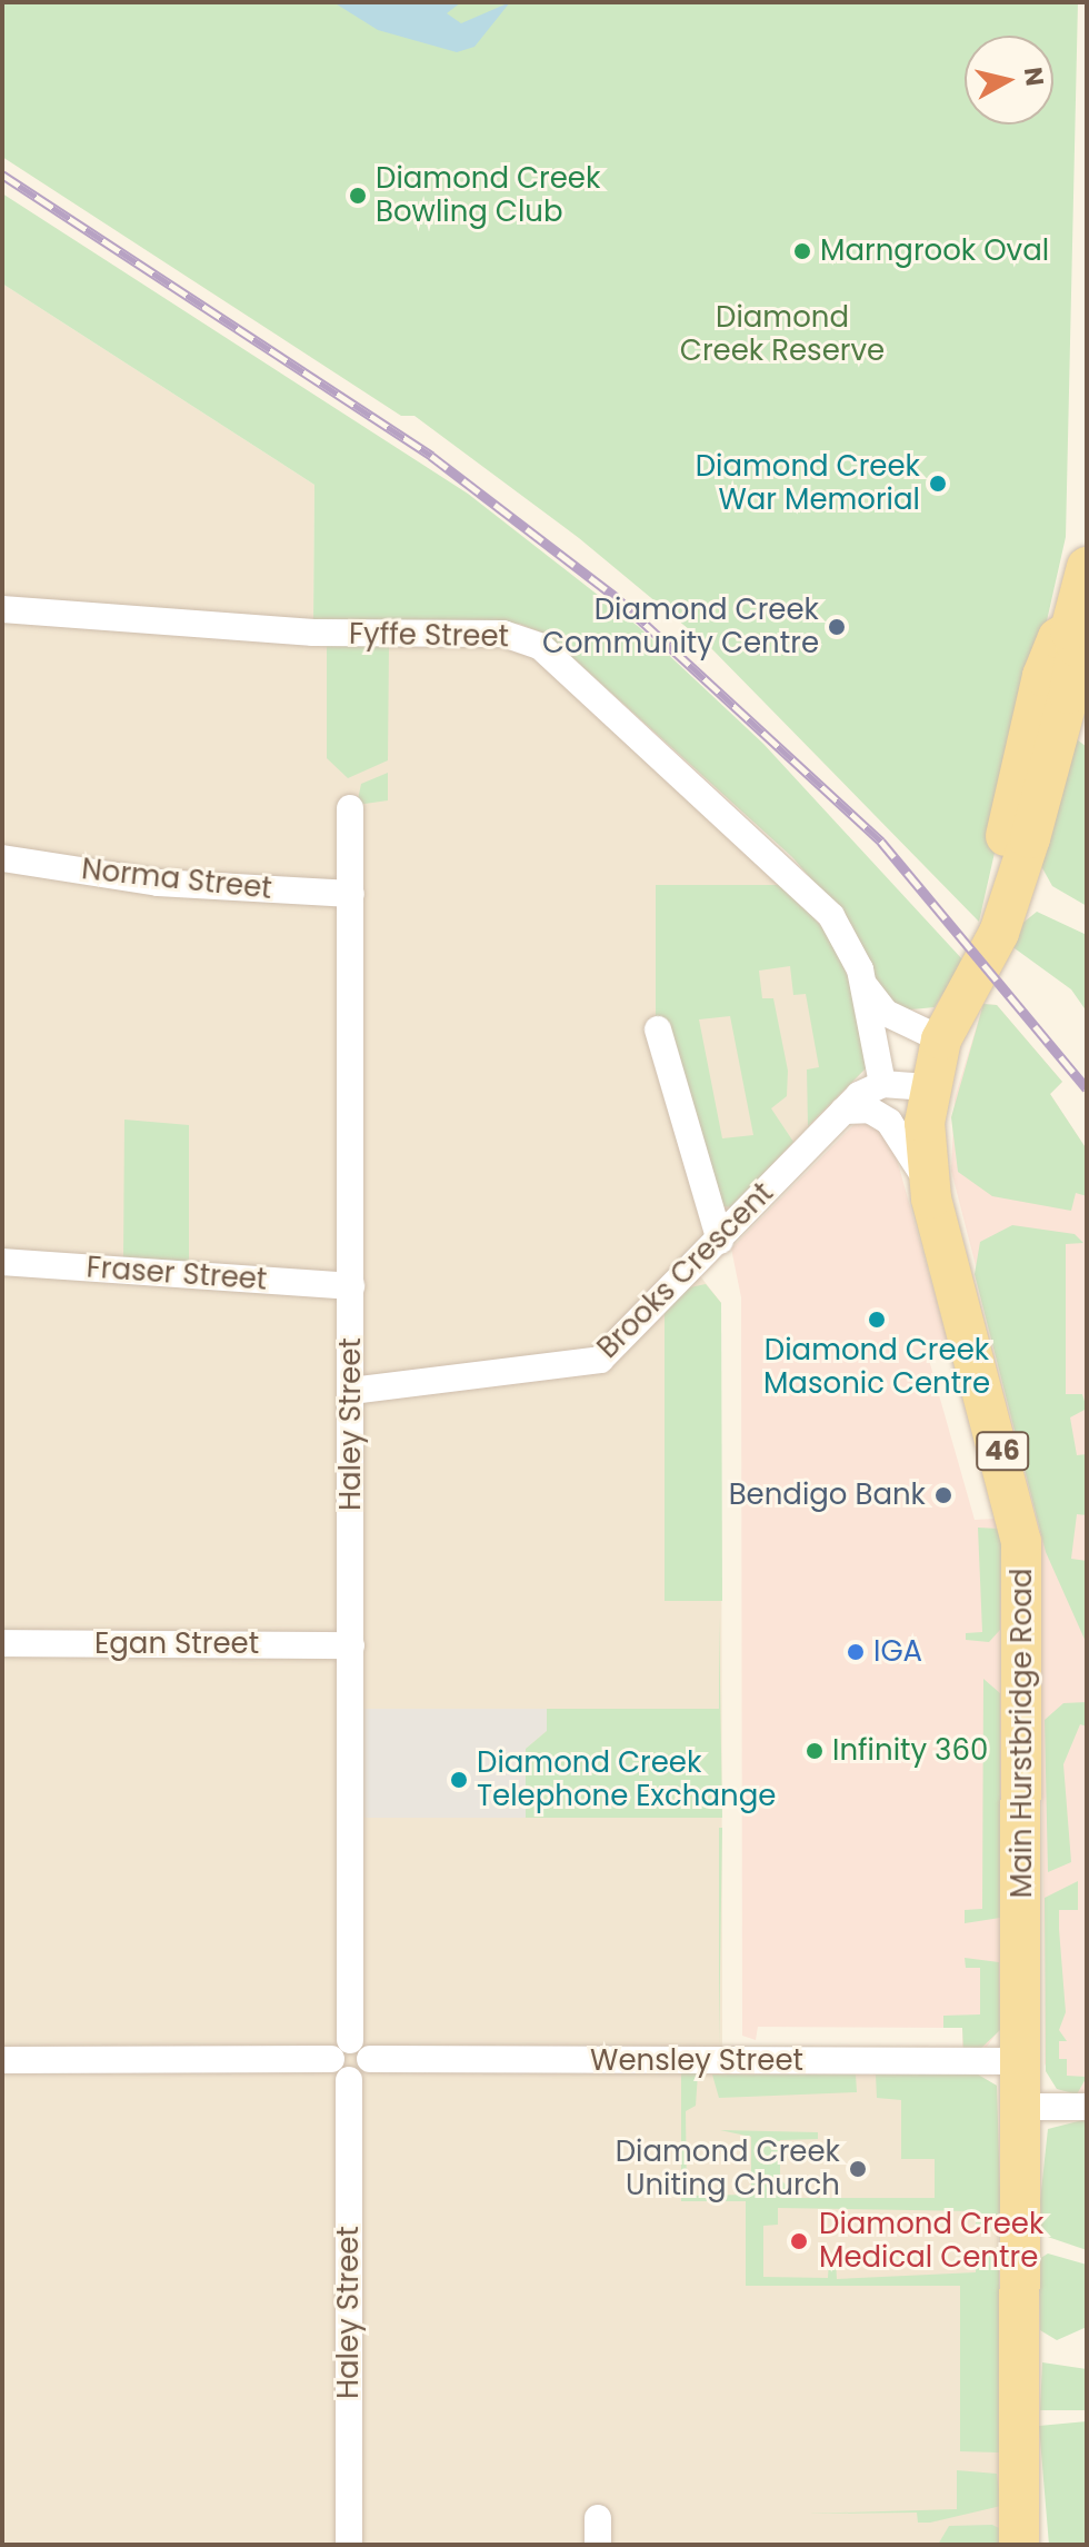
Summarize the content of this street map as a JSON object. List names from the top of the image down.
{
  "streets": {
    "main road": ["46", "Main Hurstbridge Road"],
    "street": [
      "Fyffe Street",
      "Norma Street",
      "Brooks Crescent",
      "Fraser Street",
      "Haley Street",
      "Egan Street",
      "Wensley Street"
    ]
  },
  "crossings": [
    ["Fyffe Street", "Brooks Crescent"],
    ["Fyffe Street", "Main Hurstbridge Road"],
    ["Norma Street", "Haley Street"],
    ["Brooks Crescent", "Haley Street"],
    ["Fraser Street", "Haley Street"],
    ["Haley Street", "Egan Street"],
    ["Main Hurstbridge Road", "Wensley Street"]
  ],
  "parks": ["Diamond Creek Reserve"],
  "places": [
    "Diamond Creek Bowling Club",
    "Marngrook Oval",
    "Diamond Creek War Memorial",
    "Diamond Creek Community Centre",
    "Diamond Creek Masonic Centre",
    "Bendigo Bank",
    "IGA",
    "Infinity 360",
    "Diamond Creek Telephone Exchange",
    "Diamond Creek Uniting Church",
    "Diamond Creek Medical Centre"
  ],
  "north": "right"
}
